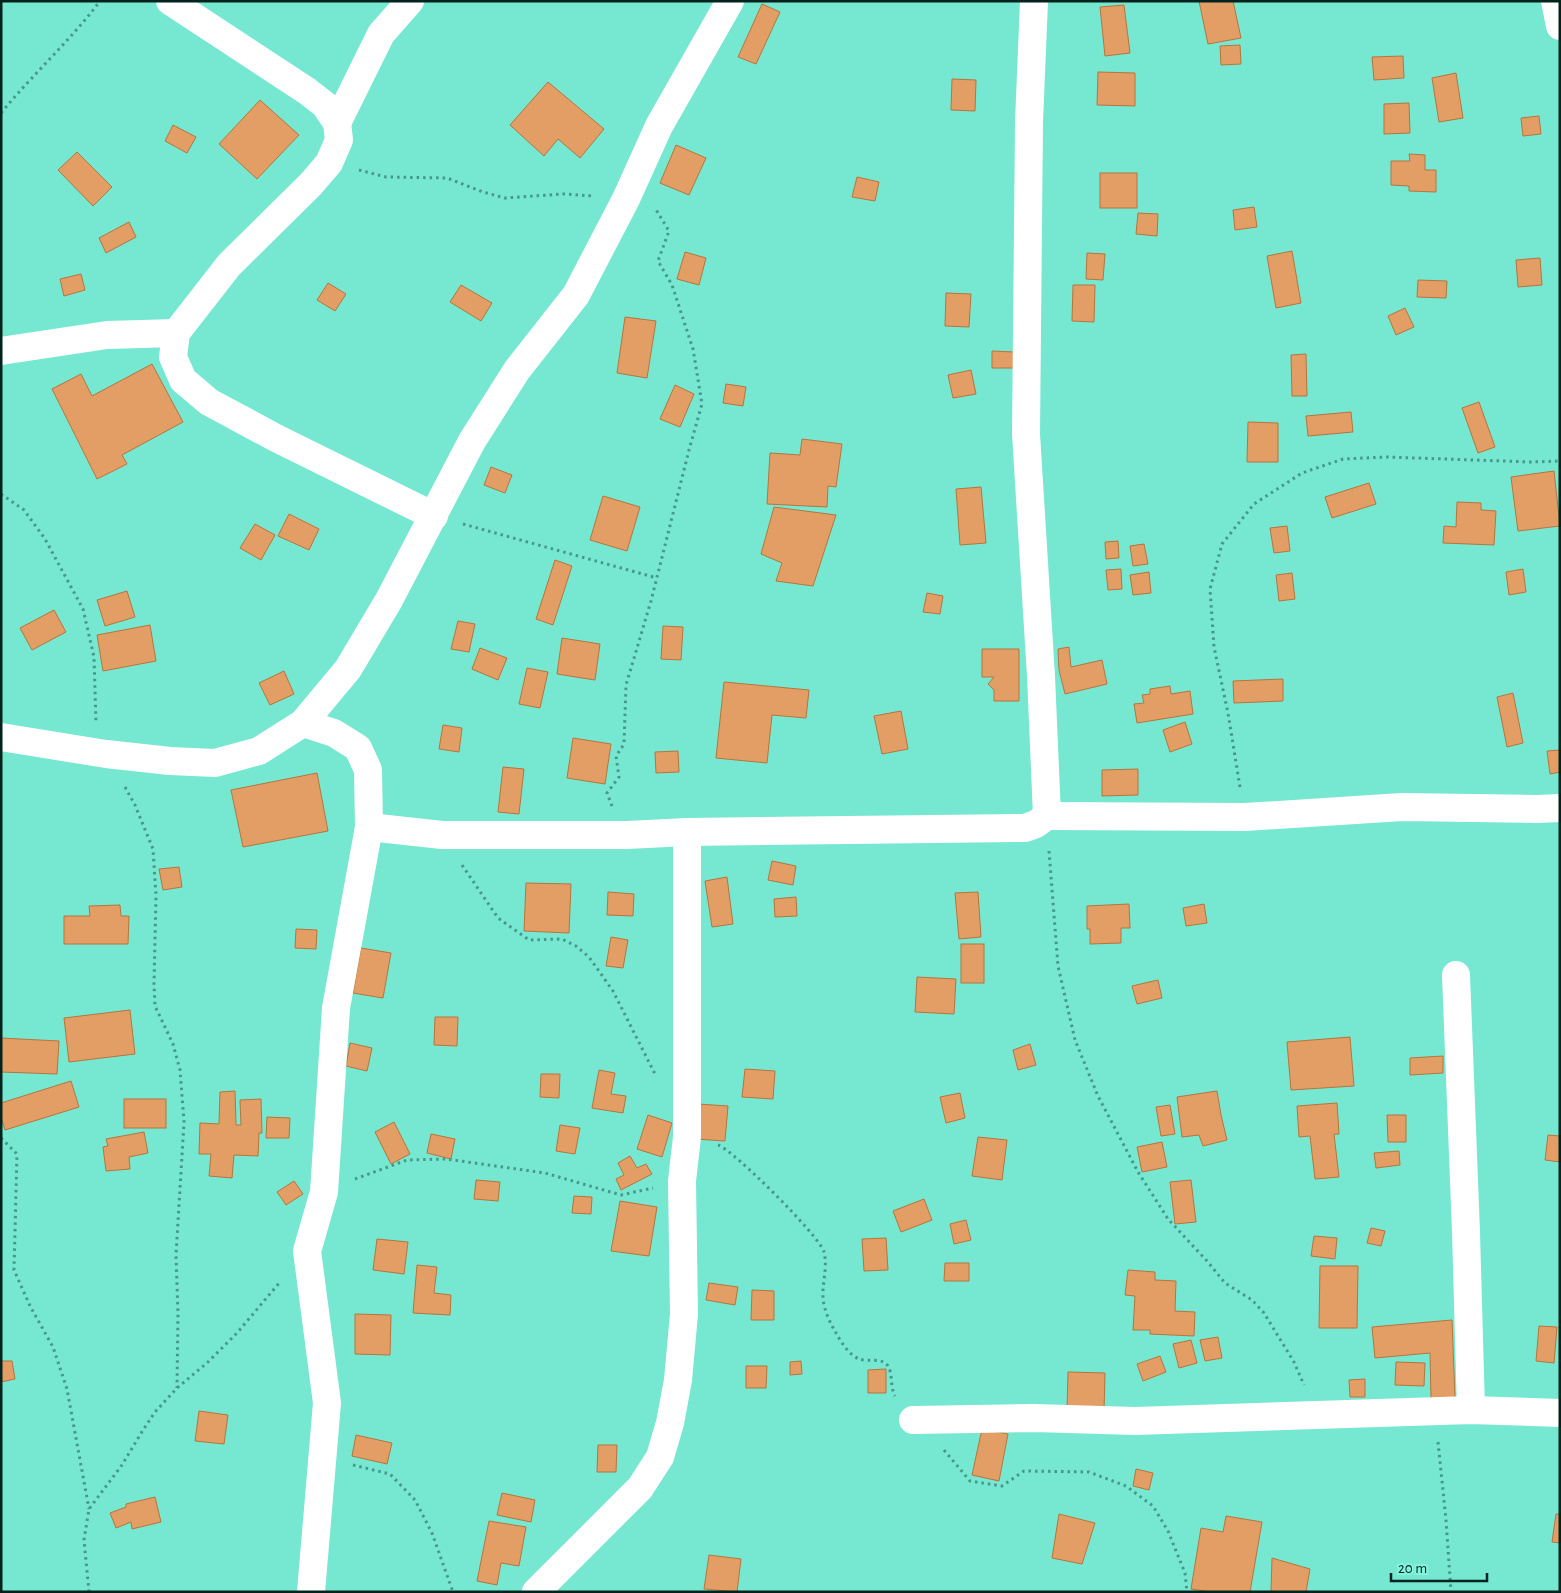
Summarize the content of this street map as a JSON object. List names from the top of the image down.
{
  "scale_bar": "20 m"
}
